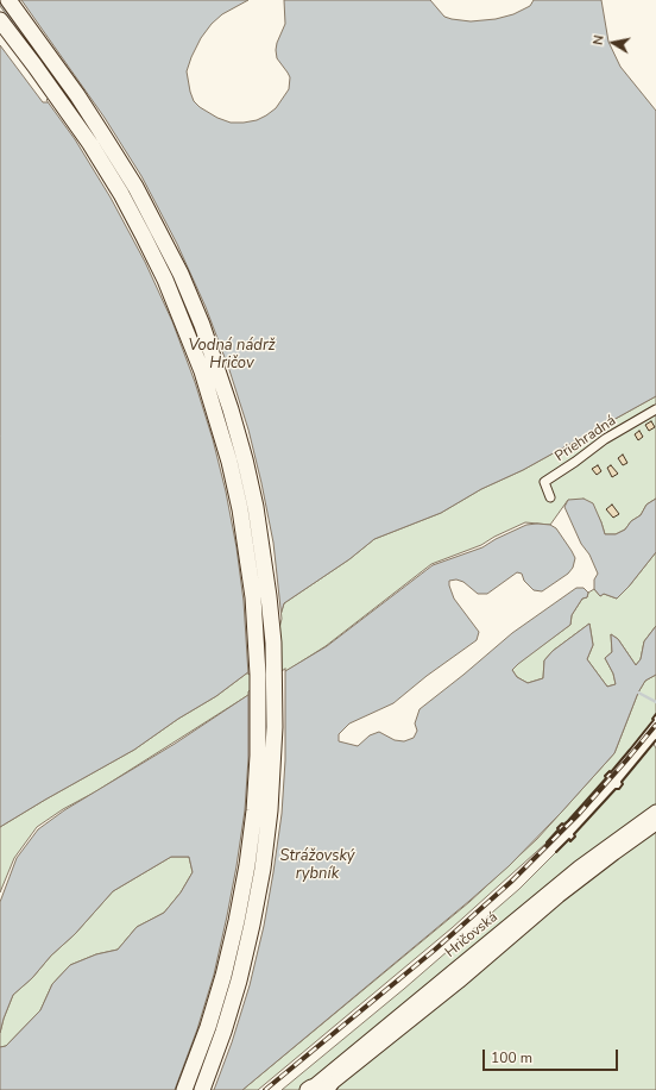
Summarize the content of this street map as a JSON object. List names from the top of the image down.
{
  "streets": {
    "main road": ["Hričovská"],
    "street": ["Priehradná"]
  },
  "water": ["Vodná nádrž Hričov", "Strážovský rybník"],
  "scale_bar": "100 m",
  "north": "left"
}
